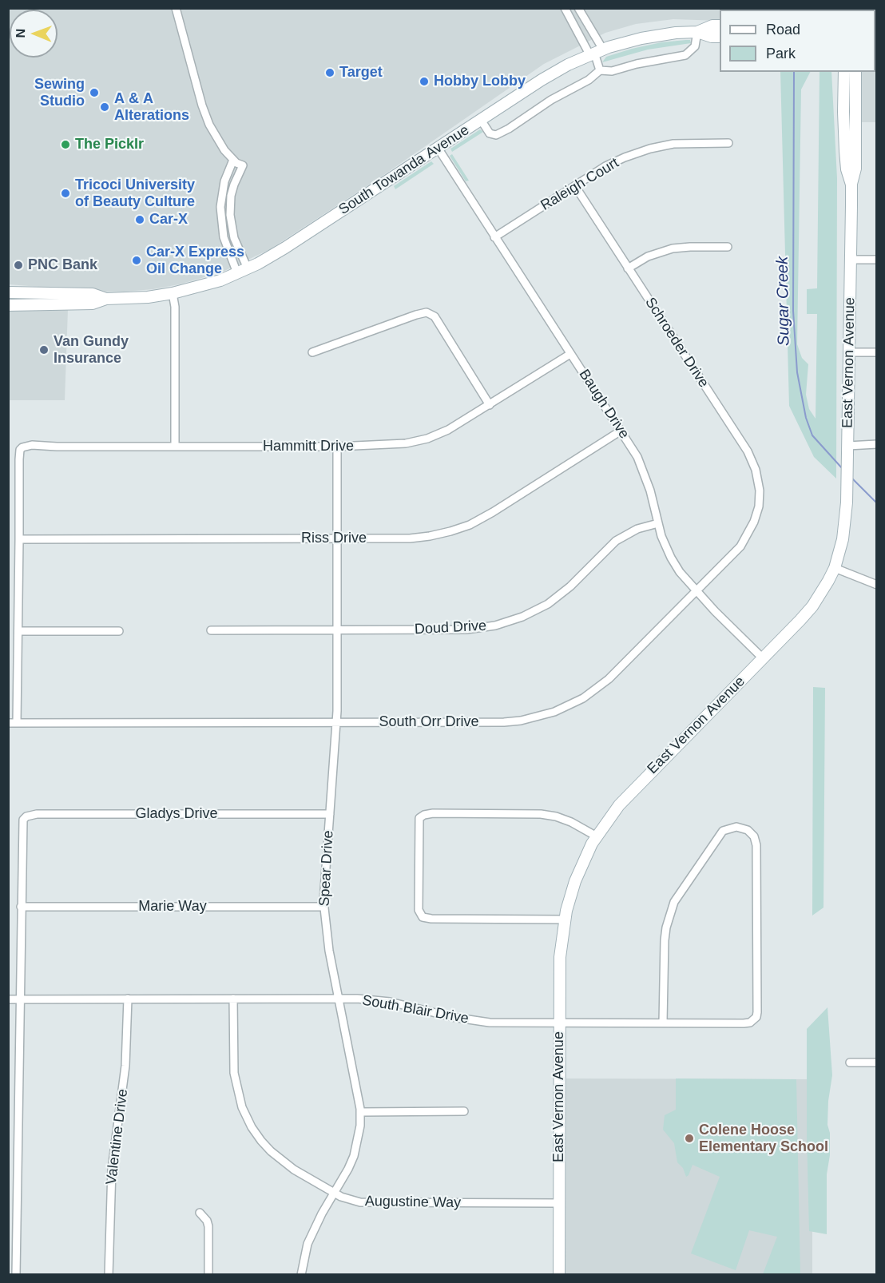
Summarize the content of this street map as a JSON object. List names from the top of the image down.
{
  "streets": {
    "main road": ["South Towanda Avenue", "East Vernon Avenue"],
    "street": [
      "Raleigh Court",
      "Schroeder Drive",
      "Baugh Drive",
      "Hammitt Drive",
      "Riss Drive",
      "Doud Drive",
      "South Orr Drive",
      "Gladys Drive",
      "Spear Drive",
      "Marie Way",
      "South Blair Drive",
      "Valentine Drive",
      "Augustine Way"
    ]
  },
  "crossings": [
    ["South Towanda Avenue", "Baugh Drive"],
    ["Raleigh Court", "Schroeder Drive"],
    ["Raleigh Court", "Baugh Drive"],
    ["Schroeder Drive", "South Orr Drive"],
    ["East Vernon Avenue", "Baugh Drive"],
    ["East Vernon Avenue", "South Blair Drive"],
    ["East Vernon Avenue", "Augustine Way"],
    ["Baugh Drive", "Hammitt Drive"],
    ["Baugh Drive", "Riss Drive"],
    ["Baugh Drive", "Doud Drive"],
    ["Baugh Drive", "South Orr Drive"],
    ["Hammitt Drive", "Riss Drive"],
    ["Hammitt Drive", "Spear Drive"],
    ["Riss Drive", "Spear Drive"],
    ["Doud Drive", "Spear Drive"],
    ["South Orr Drive", "Spear Drive"],
    ["Gladys Drive", "Spear Drive"],
    ["Gladys Drive", "Marie Way"],
    ["Spear Drive", "Marie Way"],
    ["Spear Drive", "South Blair Drive"],
    ["Spear Drive", "Augustine Way"],
    ["South Blair Drive", "Valentine Drive"],
    ["South Blair Drive", "Augustine Way"]
  ],
  "water": ["Sugar Creek"],
  "places": [
    "Target",
    "Hobby Lobby",
    "Sewing Studio",
    "A & A Alterations",
    "The Picklr",
    "Tricoci University of Beauty Culture",
    "Car-X",
    "Car-X Express Oil Change",
    "PNC Bank",
    "Van Gundy Insurance",
    "Colene Hoose Elementary School"
  ],
  "legend": ["Road", "Park"],
  "north": "left"
}
